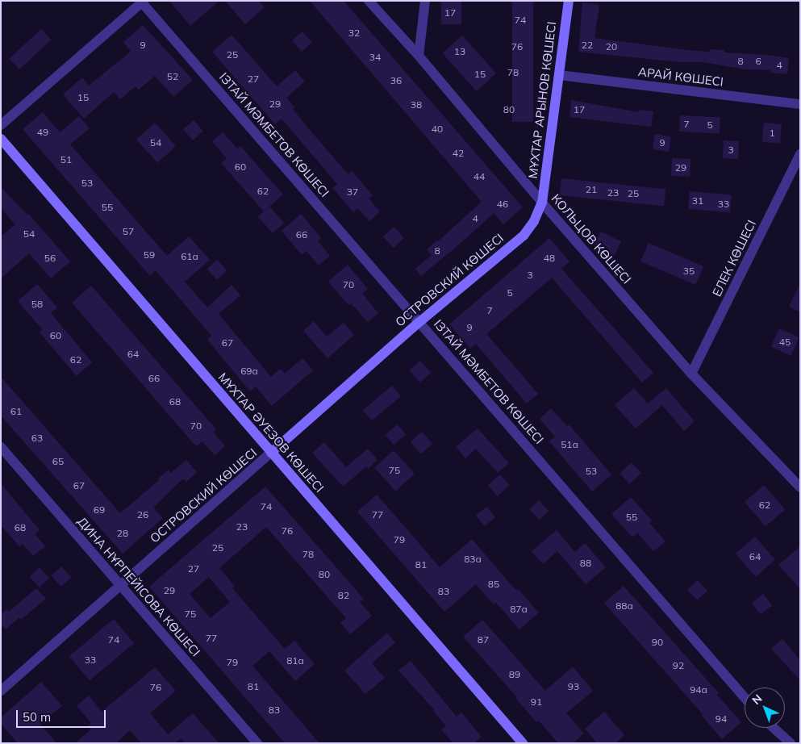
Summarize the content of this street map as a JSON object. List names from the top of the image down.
{
  "streets": {
    "street": [
      "АРАЙ КӨШЕСІ",
      "МҰХТАР АРЫНОВ КӨШЕСІ",
      "ІЗТАЙ МӘМБЕТОВ КӨШЕСІ",
      "КОЛЬЦОВ КӨШЕСІ",
      "ЕЛЕК КӨШЕСІ",
      "ОСТРОВСКИЙ КӨШЕСІ",
      "МҰХТАР ӘУЕЗОВ КӨШЕСІ",
      "ДИНА НҰРПЕЙІСОВА КӨШЕСІ"
    ]
  },
  "crossings": [
    ["АРАЙ КӨШЕСІ", "МҰХТАР АРЫНОВ КӨШЕСІ"],
    ["МҰХТАР АРЫНОВ КӨШЕСІ", "КОЛЬЦОВ КӨШЕСІ"],
    ["МҰХТАР АРЫНОВ КӨШЕСІ", "ОСТРОВСКИЙ КӨШЕСІ"],
    ["ІЗТАЙ МӘМБЕТОВ КӨШЕСІ", "ОСТРОВСКИЙ КӨШЕСІ"],
    ["КОЛЬЦОВ КӨШЕСІ", "ЕЛЕК КӨШЕСІ"],
    ["КОЛЬЦОВ КӨШЕСІ", "ОСТРОВСКИЙ КӨШЕСІ"],
    ["ОСТРОВСКИЙ КӨШЕСІ", "МҰХТАР ӘУЕЗОВ КӨШЕСІ"],
    ["ОСТРОВСКИЙ КӨШЕСІ", "ДИНА НҰРПЕЙІСОВА КӨШЕСІ"]
  ],
  "house_numbers": [
    "17",
    "74",
    "32",
    "9",
    "22",
    "76",
    "20",
    "13",
    "25",
    "34",
    "8",
    "6",
    "4",
    "78",
    "15",
    "52",
    "27",
    "36",
    "15",
    "29",
    "38",
    "80",
    "17",
    "7",
    "5",
    "40",
    "49",
    "1",
    "54",
    "9",
    "3",
    "42",
    "51",
    "60",
    "29",
    "44",
    "53",
    "21",
    "62",
    "37",
    "23",
    "25",
    "31",
    "46",
    "33",
    "55",
    "4",
    "57",
    "54",
    "66",
    "8",
    "59",
    "61а",
    "56",
    "48",
    "35",
    "3",
    "70",
    "5",
    "58",
    "7",
    "9",
    "60",
    "45",
    "67",
    "64",
    "62",
    "69а",
    "66",
    "68",
    "61",
    "70",
    "63",
    "51а",
    "65",
    "75",
    "53",
    "67",
    "62",
    "74",
    "69",
    "26",
    "77",
    "55",
    "23",
    "68",
    "76",
    "28",
    "79",
    "25",
    "78",
    "64",
    "83а",
    "88",
    "81",
    "27",
    "80",
    "85",
    "29",
    "83",
    "82",
    "88а",
    "87а",
    "75",
    "77",
    "74",
    "87",
    "90",
    "33",
    "81а",
    "79",
    "92",
    "89",
    "81",
    "93",
    "76",
    "94а",
    "91",
    "83",
    "94"
  ],
  "scale_bar": "50 m",
  "north": "top left"
}
